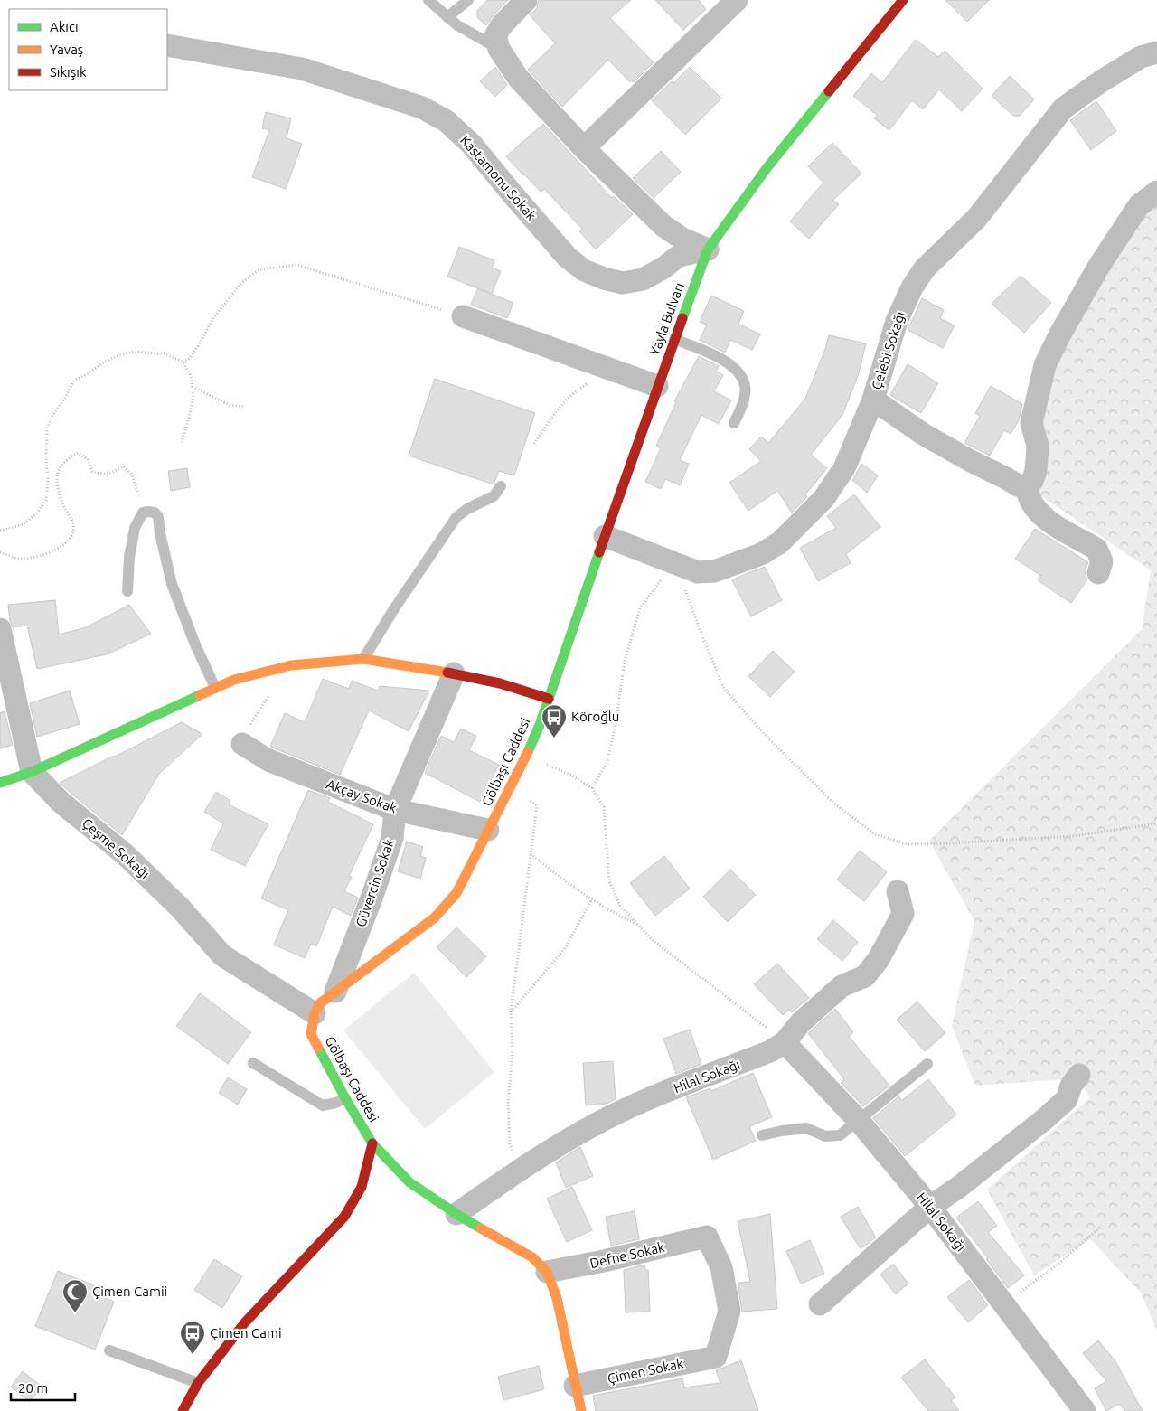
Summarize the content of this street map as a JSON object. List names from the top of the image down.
{
  "streets": {
    "street": [
      "Kastamonu Sokak",
      "Yayla Bulvarı",
      "Çelebi Sokağı",
      "Gölbaşı Caddesi",
      "Akçay Sokak",
      "Çeşme Sokağı",
      "Güvercin Sokak",
      "Hilal Sokağı",
      "Hİlal Sokağı",
      "Defne Sokak",
      "Çimen Sokak"
    ]
  },
  "crossings": [
    ["Kastamonu Sokak", "Yayla Bulvarı"],
    ["Yayla Bulvarı", "Çelebi Sokağı"],
    ["Yayla Bulvarı", "Gölbaşı Caddesi"],
    ["Gölbaşı Caddesi", "Akçay Sokak"],
    ["Gölbaşı Caddesi", "Çeşme Sokağı"],
    ["Gölbaşı Caddesi", "Güvercin Sokak"],
    ["Gölbaşı Caddesi", "Hilal Sokağı"],
    ["Gölbaşı Caddesi", "Defne Sokak"],
    ["Gölbaşı Caddesi", "Çimen Sokak"],
    ["Akçay Sokak", "Güvercin Sokak"],
    ["Hilal Sokağı", "Hİlal Sokağı"],
    ["Defne Sokak", "Çimen Sokak"]
  ],
  "places": {
    "bus stop": ["Köroğlu", "Çimen Cami"],
    "mosque": ["Çimen Camii"]
  },
  "legend": ["Akıcı", "Yavaş", "Sıkışık"],
  "scale_bar": "20 m"
}
